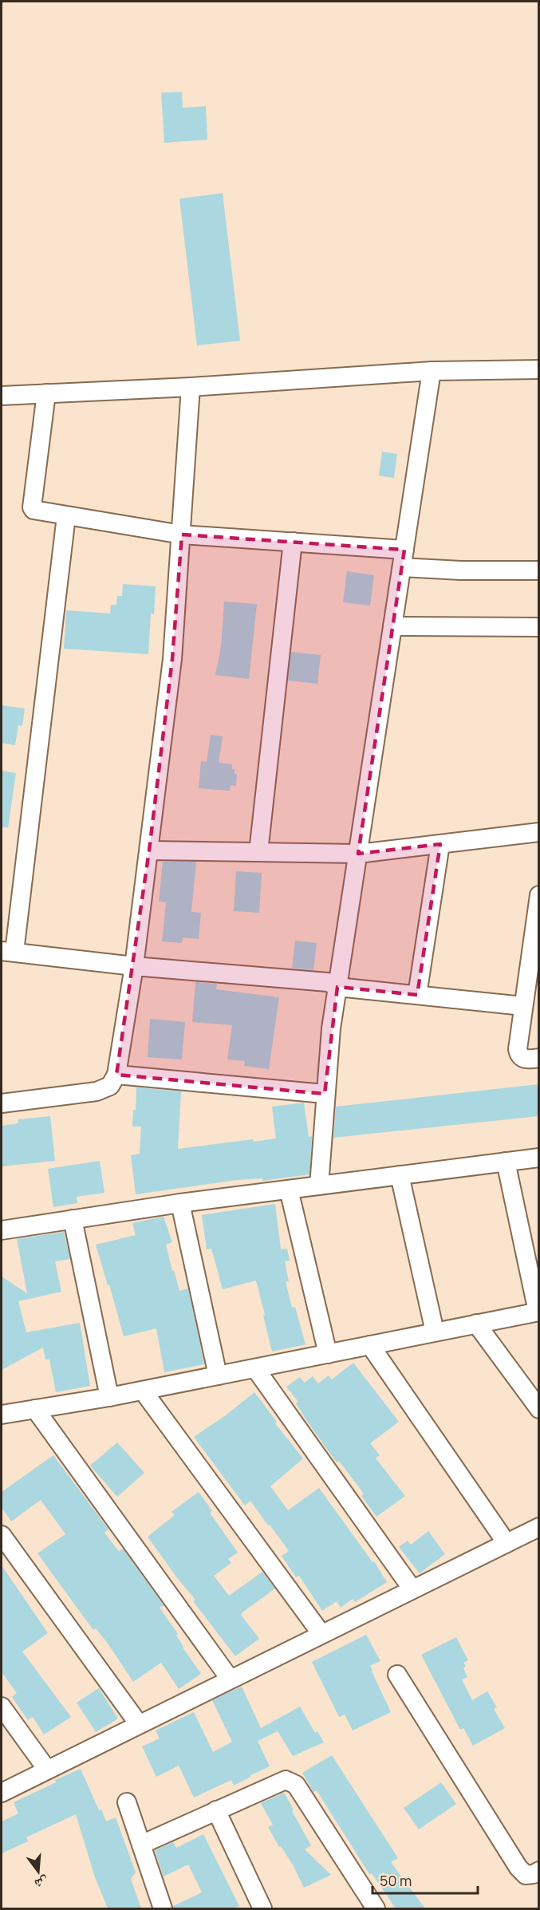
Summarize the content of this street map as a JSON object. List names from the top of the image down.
{
  "scale_bar": "50 m",
  "north": "bottom"
}
